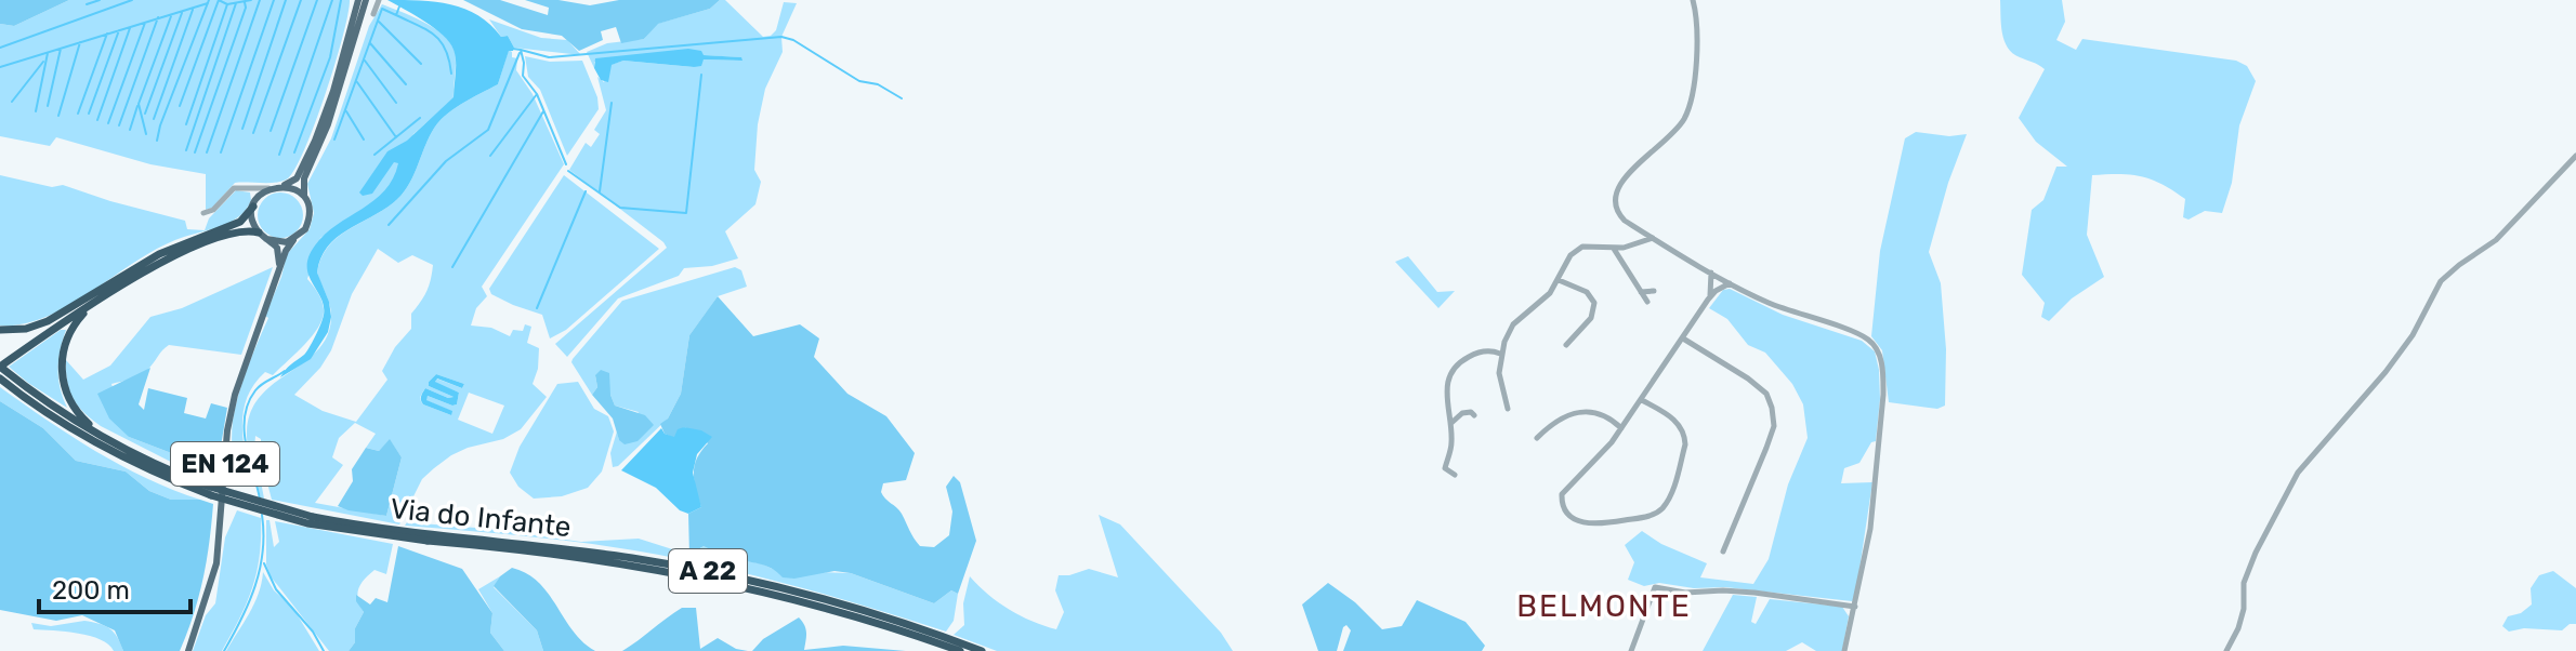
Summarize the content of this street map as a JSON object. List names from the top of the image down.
{
  "streets": {
    "highway": ["Via do Infante", "A 22"],
    "main road": ["EN 124"]
  },
  "districts": ["BELMONTE"],
  "scale_bar": "200 m"
}
